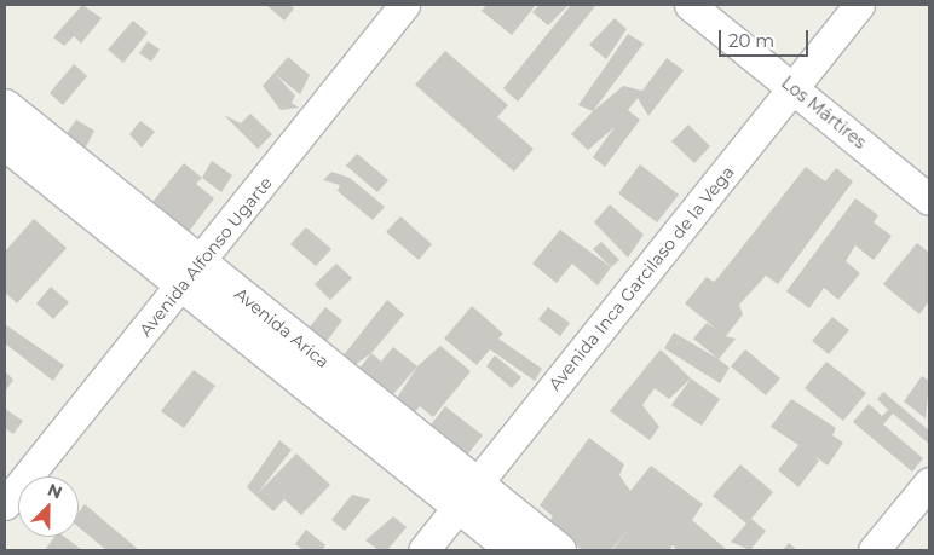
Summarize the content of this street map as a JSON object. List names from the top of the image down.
{
  "streets": {
    "street": [
      "Los Mártires",
      "Avenida Alfonso Ugarte",
      "Avenida Inca Garcilaso de la Vega",
      "Avenida Arica"
    ]
  },
  "crossings": [
    ["Los Mártires", "Avenida Inca Garcilaso de la Vega"],
    ["Avenida Alfonso Ugarte", "Avenida Arica"],
    ["Avenida Inca Garcilaso de la Vega", "Avenida Arica"]
  ],
  "scale_bar": "20 m",
  "north": "top right"
}
